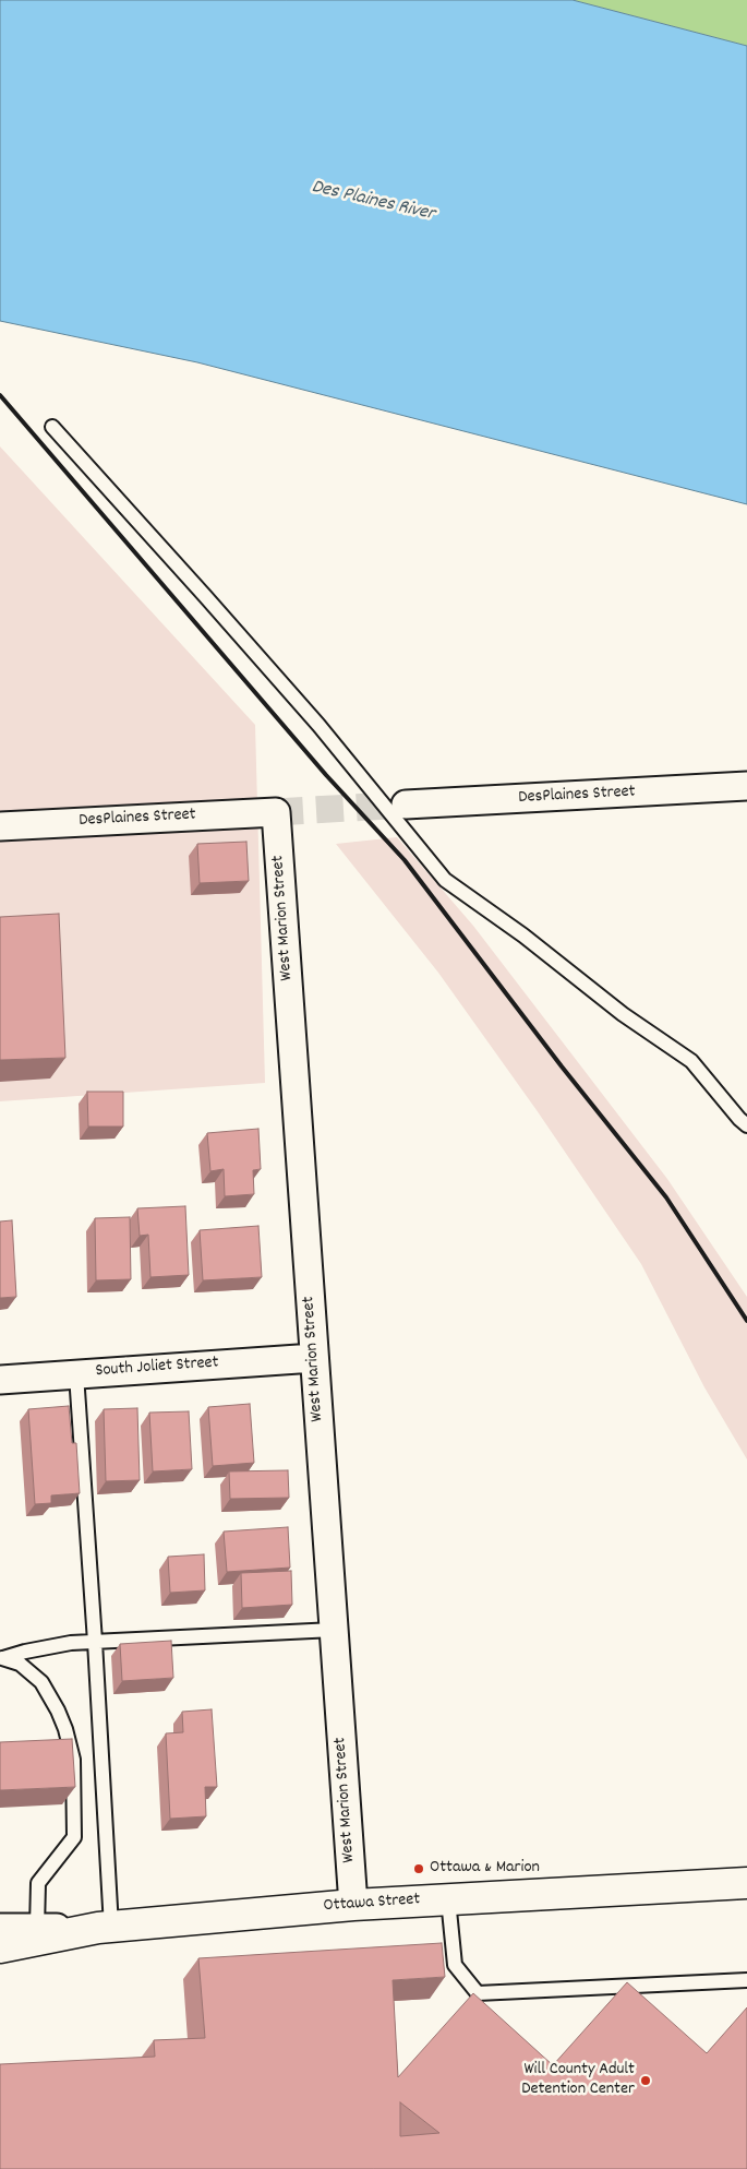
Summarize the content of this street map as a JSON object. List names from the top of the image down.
{
  "streets": {
    "main road": ["Ottawa Street"],
    "street": ["DesPlaines Street", "West Marion Street", "South Joliet Street"]
  },
  "crossings": [
    ["DesPlaines Street", "West Marion Street"],
    ["West Marion Street", "South Joliet Street"],
    ["West Marion Street", "Ottawa Street"]
  ],
  "water": ["Des Plaines River"],
  "places": ["Ottawa & Marion", "Will County Adult Detention Center"]
}
